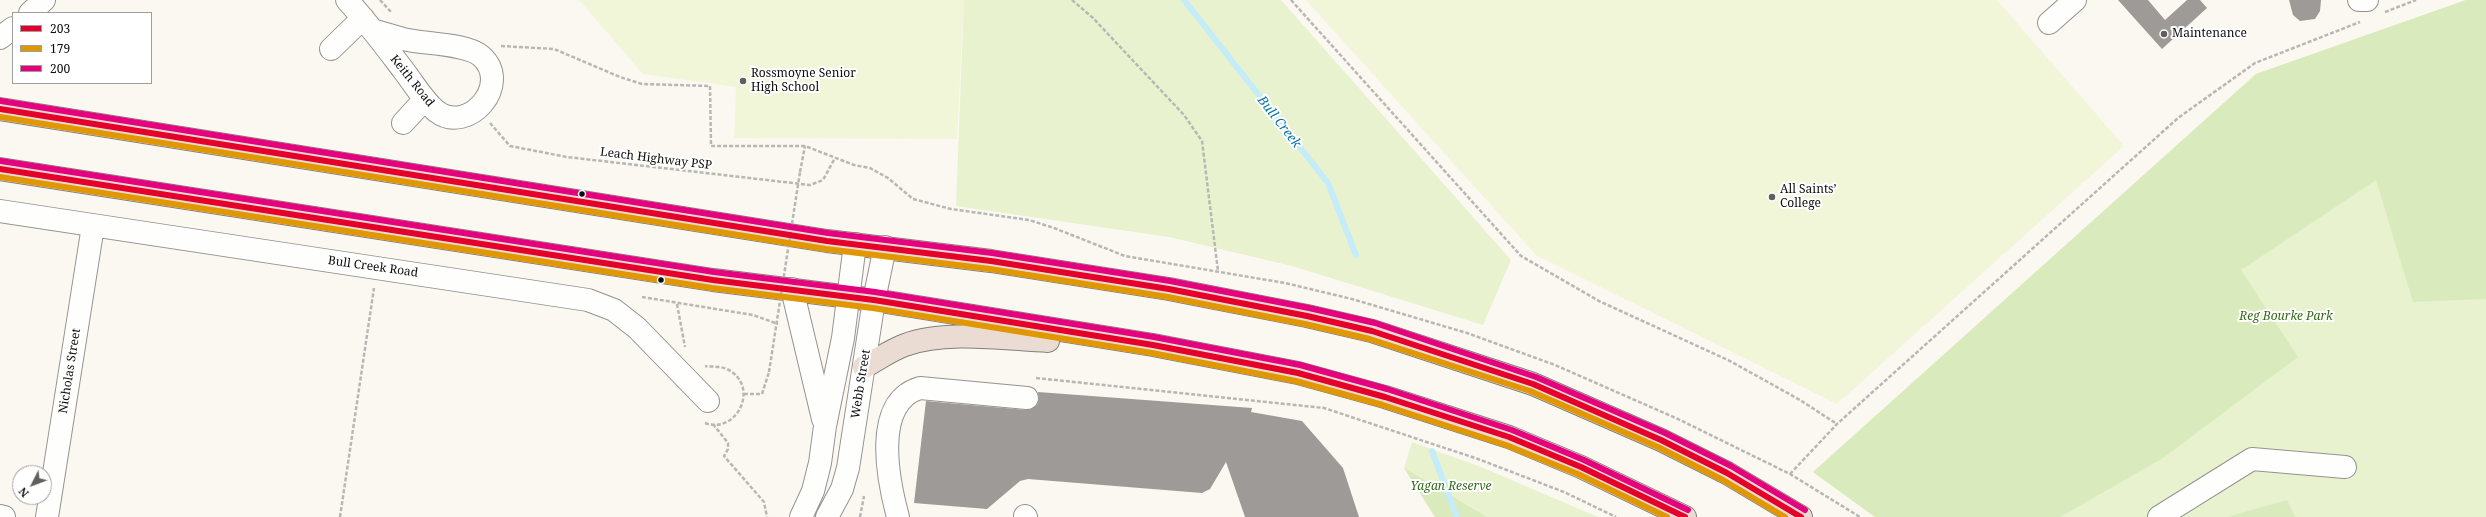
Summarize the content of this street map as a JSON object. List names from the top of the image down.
{
  "streets": {
    "street": [
      "Keith Road",
      "Bull Creek Road",
      "Nicholas Street",
      "Webb Street"
    ],
    "path": ["Leach Highway PSP"]
  },
  "crossings": [
    ["Keith Road", "Leach Highway PSP"],
    ["Bull Creek Road", "Nicholas Street"]
  ],
  "water": ["Bull Creek"],
  "parks": ["Reg Bourke Park", "Yagan Reserve"],
  "places": ["Maintenance", "Rossmoyne Senior High School", "All Saints’ College"],
  "lines": ["transit line 200", "transit line 203", "transit line 179"],
  "legend": ["203", "179", "200"],
  "north": "bottom left"
}
